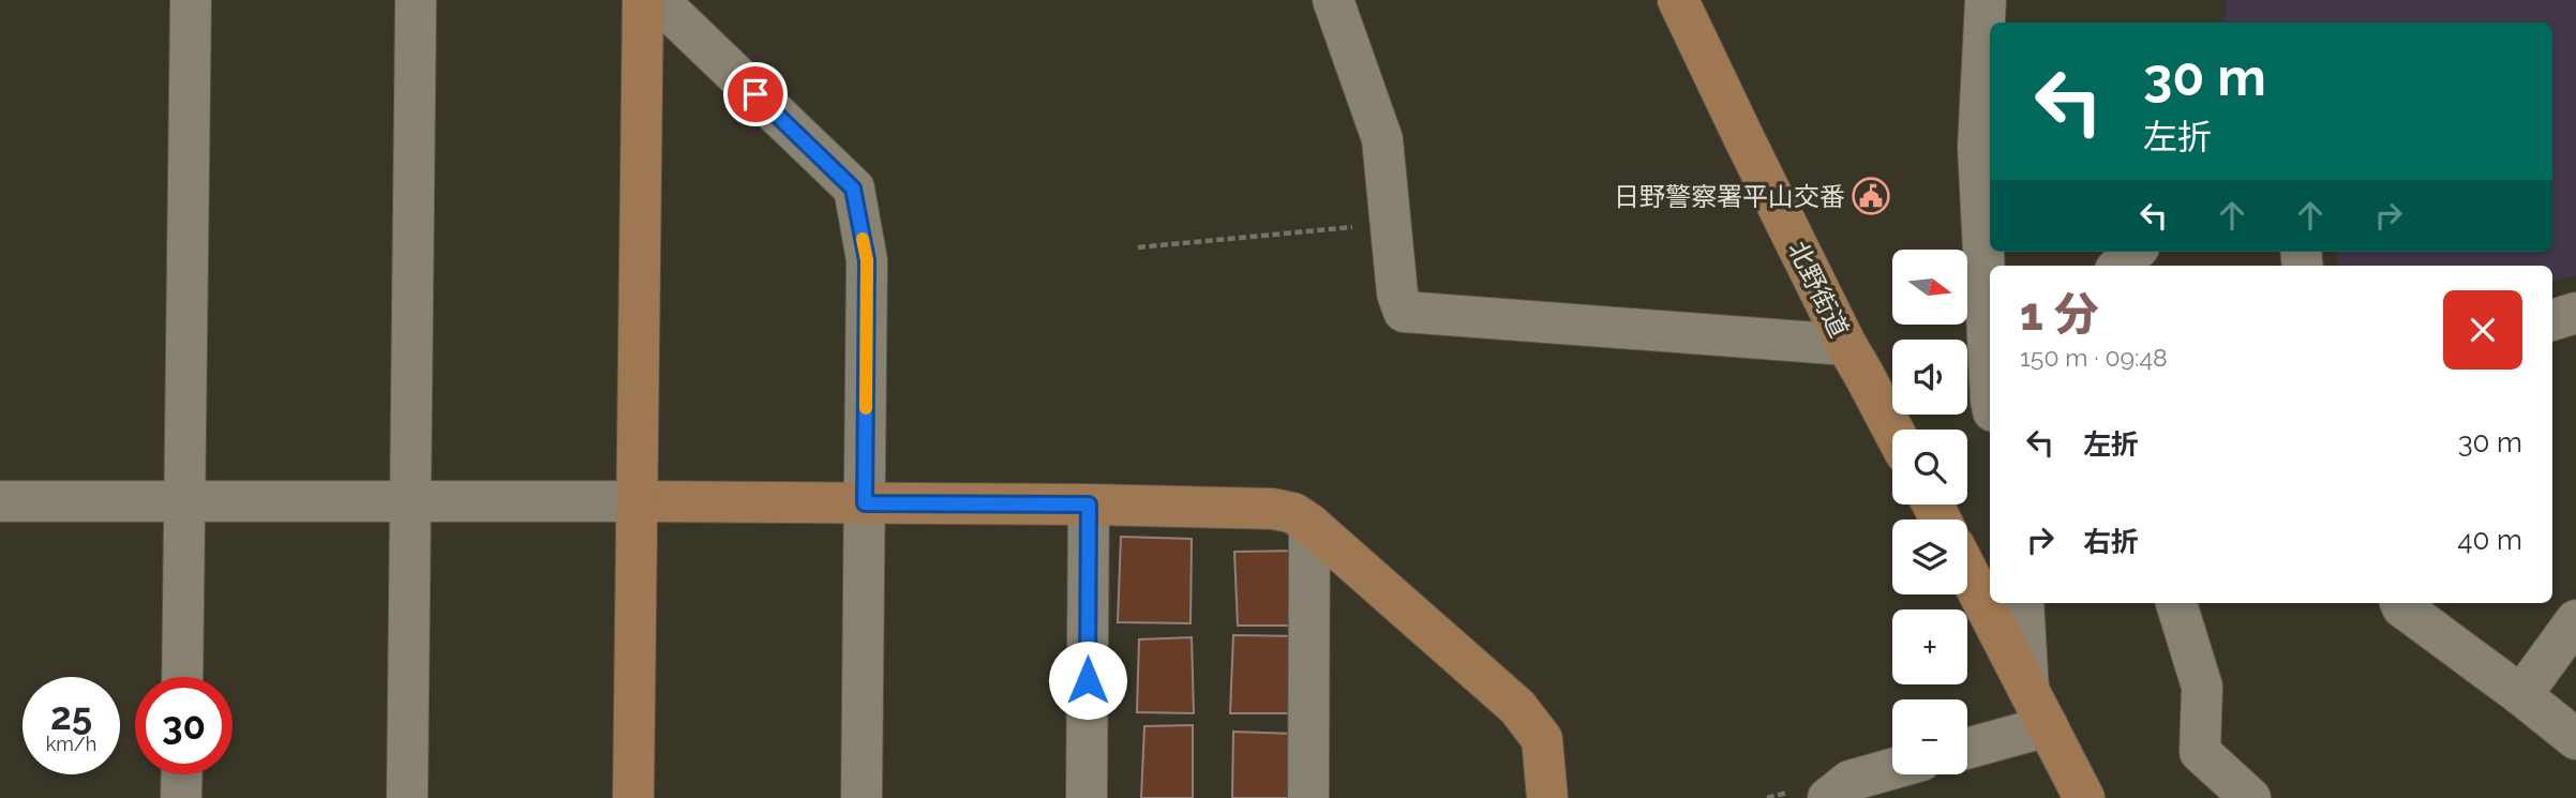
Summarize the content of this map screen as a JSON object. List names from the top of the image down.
{
  "streets": {
    "street": ["北野街道"]
  },
  "places": {
    "public building": ["日野警察署平山交番"]
  },
  "north": "right",
  "page": {
    "turn": ["30 m", "左折"],
    "map_buttons": ["+", "−"],
    "heading": ["1 分", "150 m · 09:48"],
    "list": [
      {
        "name": "左折",
        "value": "30 m"
      },
      {
        "name": "右折",
        "value": "40 m"
      }
    ],
    "speed": "25 km/h",
    "limit": "30"
  }
}
